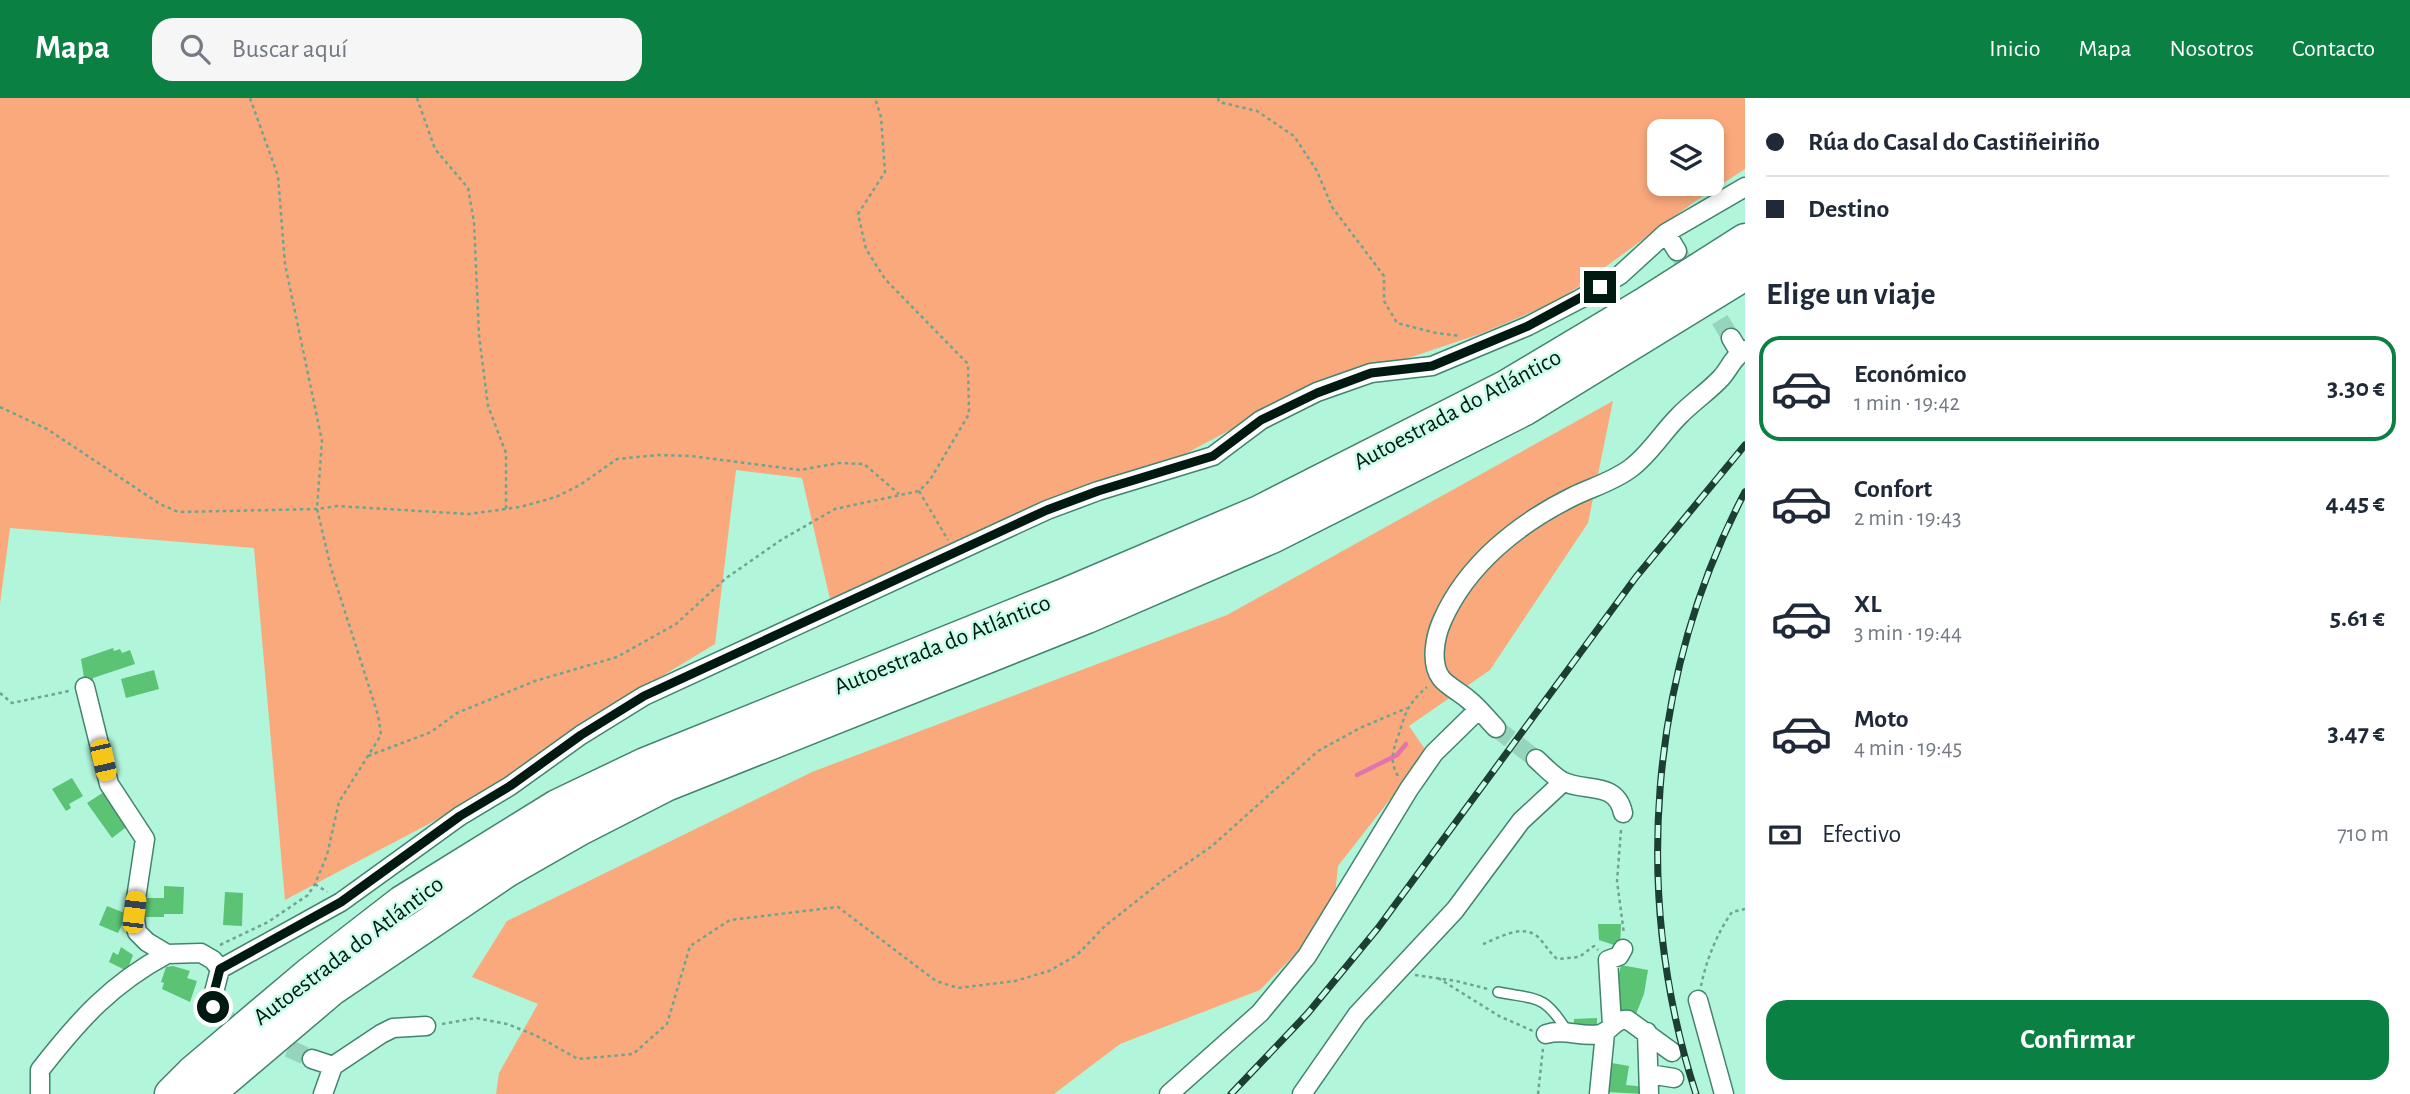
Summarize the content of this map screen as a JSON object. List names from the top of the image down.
{
  "streets": {
    "highway": ["Autoestrada do Atlántico"]
  },
  "page": {
    "header": "Mapa",
    "search": "Buscar aquí",
    "nav": [
      "Inicio",
      "Mapa",
      "Nosotros",
      "Contacto"
    ],
    "banner": ["Rúa do Casal do Castiñeiriño", "Destino"],
    "heading": "Elige un viaje",
    "list": [
      {
        "name": "Económico",
        "note": "1 min · 19:42",
        "value": "3.30 €"
      },
      {
        "name": "Confort",
        "note": "2 min · 19:43",
        "value": "4.45 €"
      },
      {
        "name": "XL",
        "note": "3 min · 19:44",
        "value": "5.61 €"
      },
      {
        "name": "Moto",
        "note": "4 min · 19:45",
        "value": "3.47 €"
      }
    ],
    "pay": ["Efectivo", "710 m"],
    "buttons": "Confirmar"
  }
}
